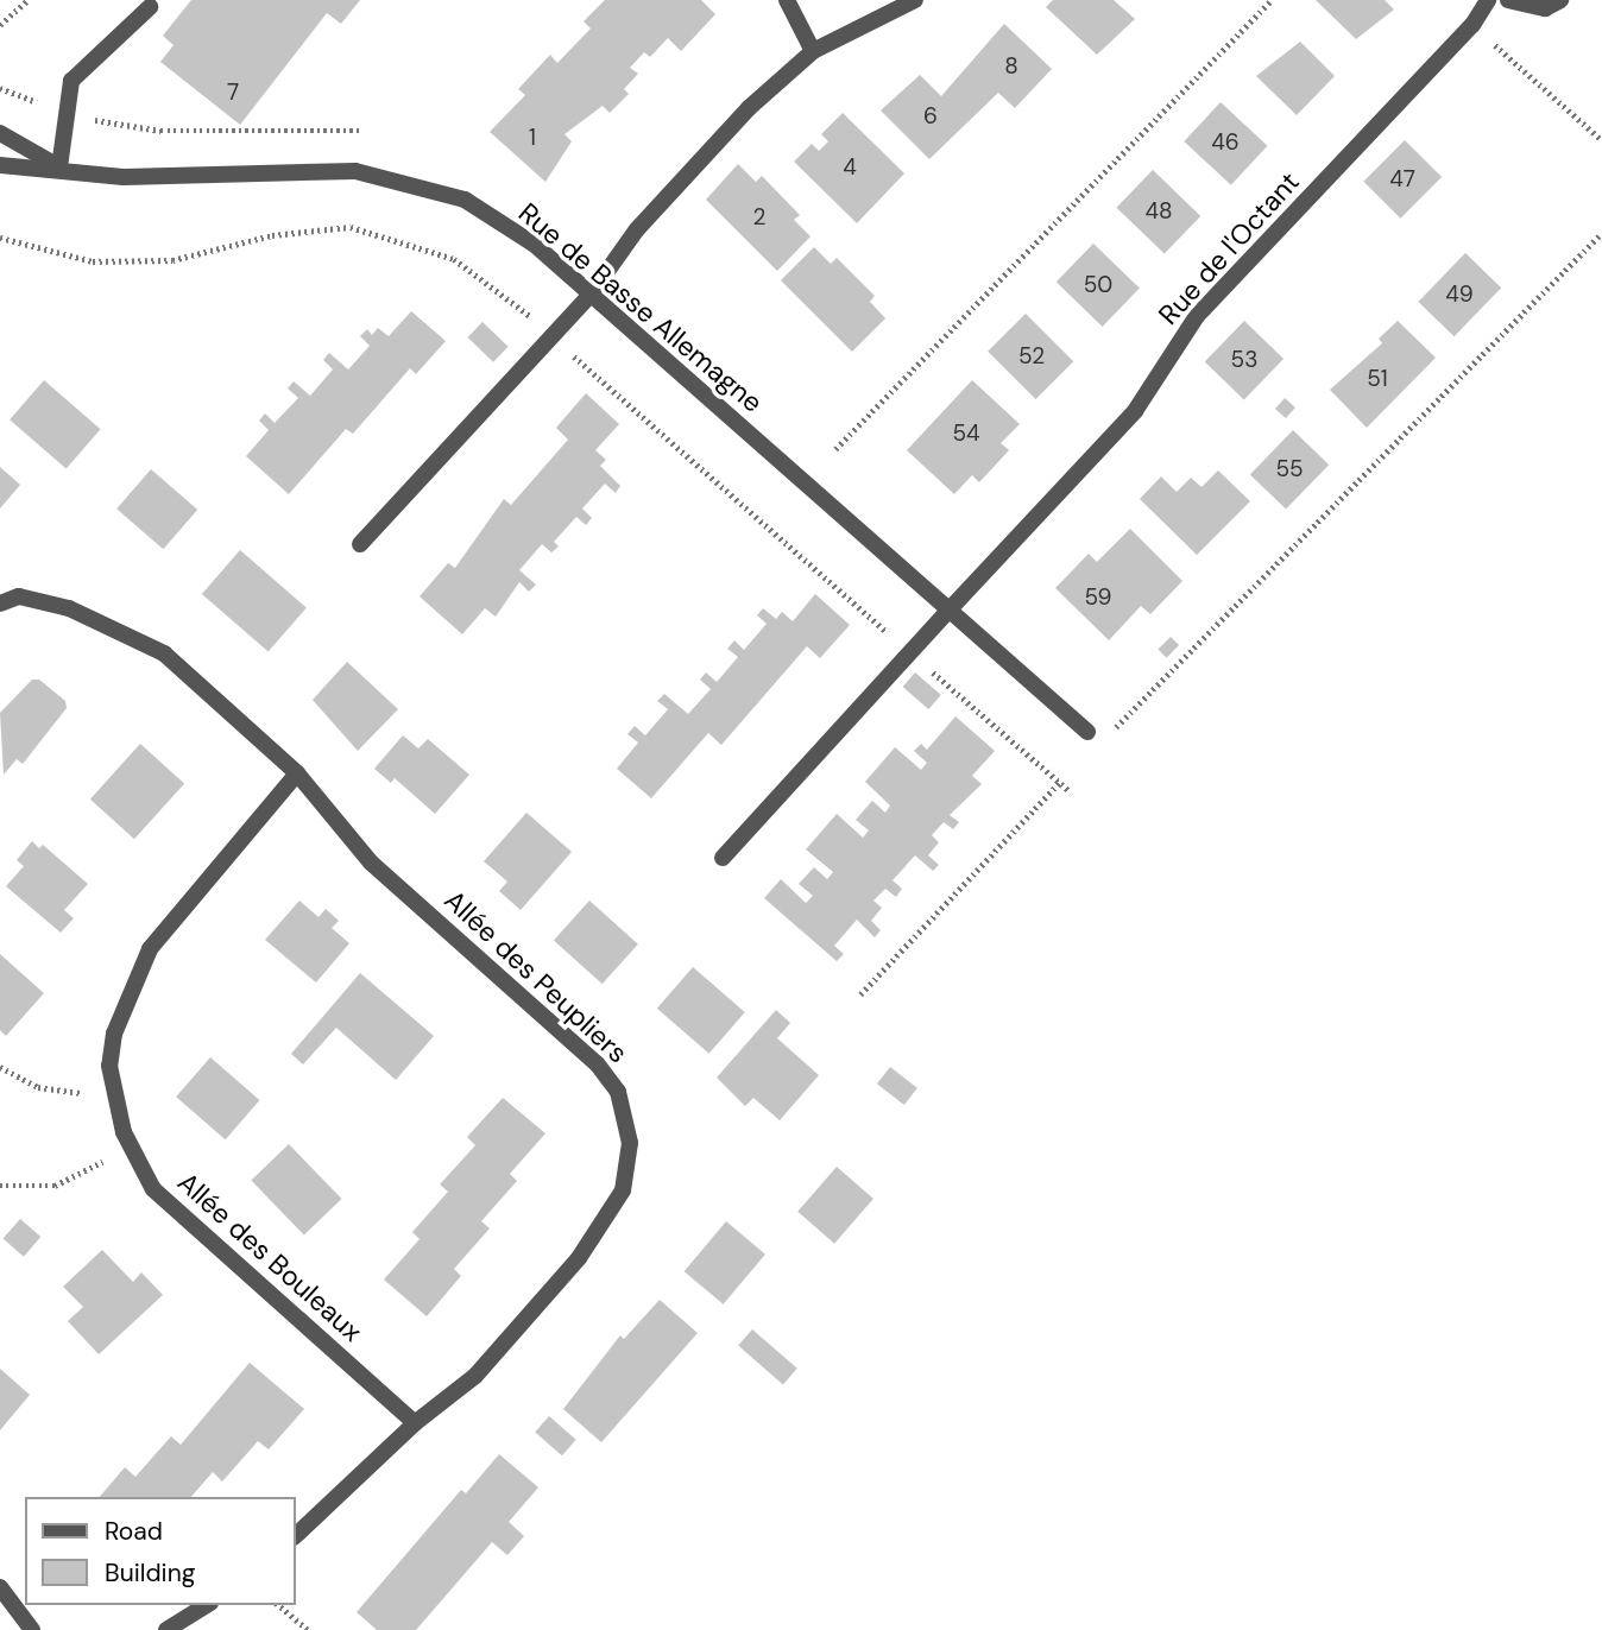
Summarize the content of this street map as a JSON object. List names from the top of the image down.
{
  "streets": {
    "street": [
      "Rue de l'Octant",
      "Rue de Basse Allemagne",
      "Allée des Peupliers",
      "Allée des Bouleaux"
    ]
  },
  "crossings": [
    ["Rue de l'Octant", "Rue de Basse Allemagne"],
    ["Allée des Peupliers", "Allée des Bouleaux"]
  ],
  "house_numbers": [
    "8",
    "7",
    "6",
    "1",
    "46",
    "4",
    "47",
    "48",
    "2",
    "50",
    "49",
    "52",
    "53",
    "51",
    "54",
    "55",
    "59"
  ],
  "legend": ["Road", "Building"]
}
